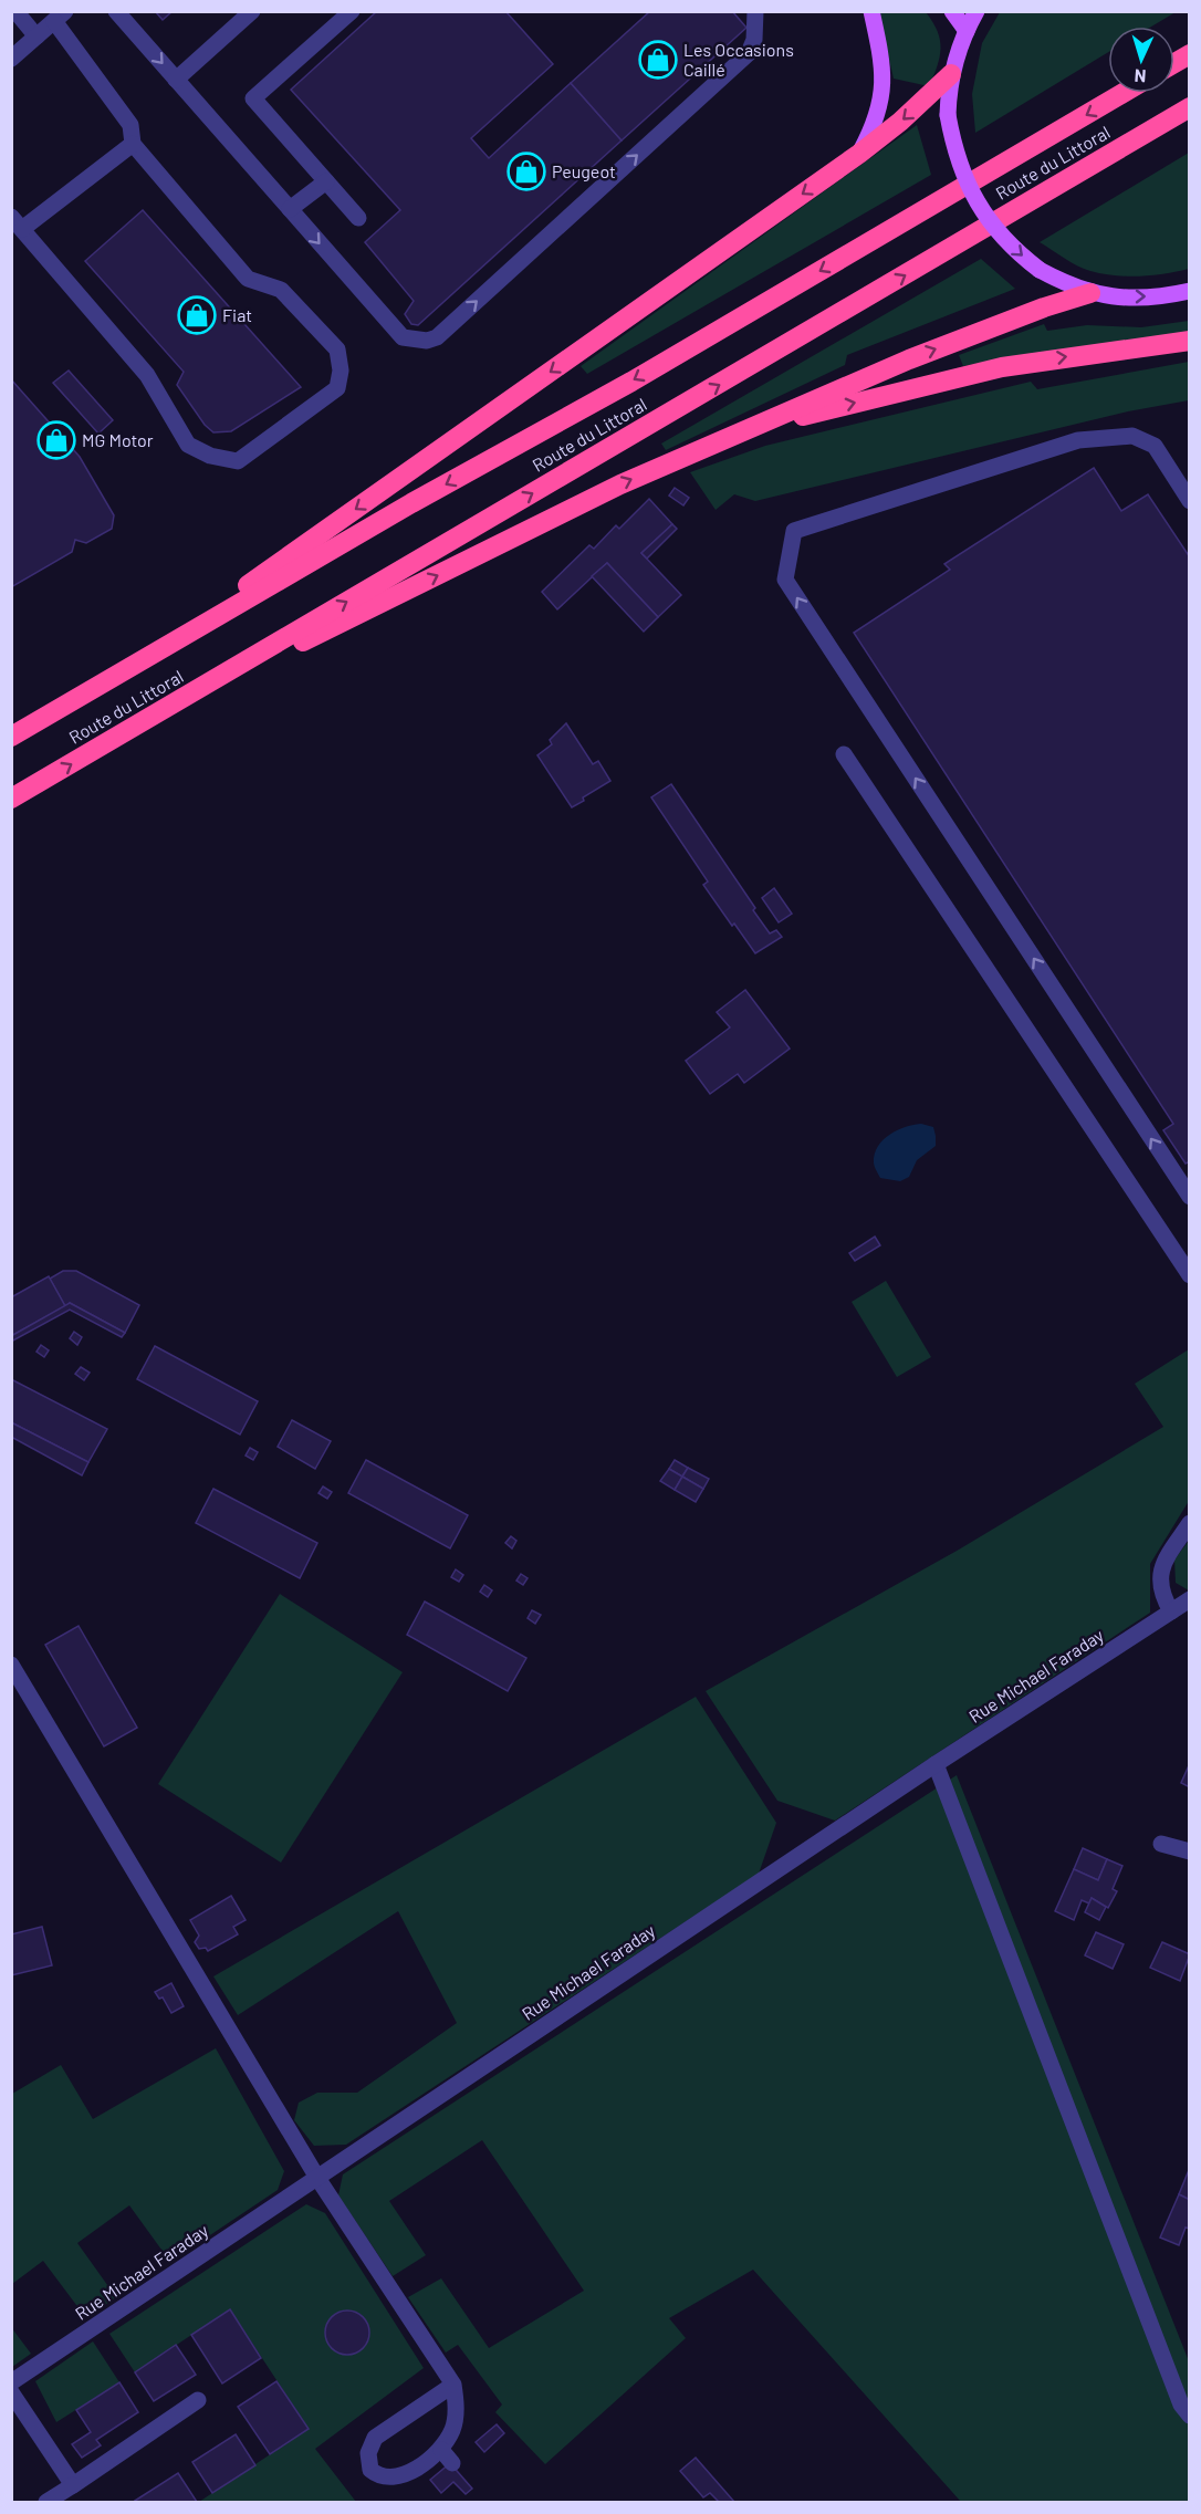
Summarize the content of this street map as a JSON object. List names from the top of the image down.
{
  "streets": {
    "highway": ["Route du Littoral"],
    "street": ["Rue Michael Faraday"]
  },
  "places": {
    "shop": [
      "Les Occasions Caillé",
      "Peugeot",
      "Fiat",
      "MG Motor"
    ]
  },
  "north": "bottom"
}
